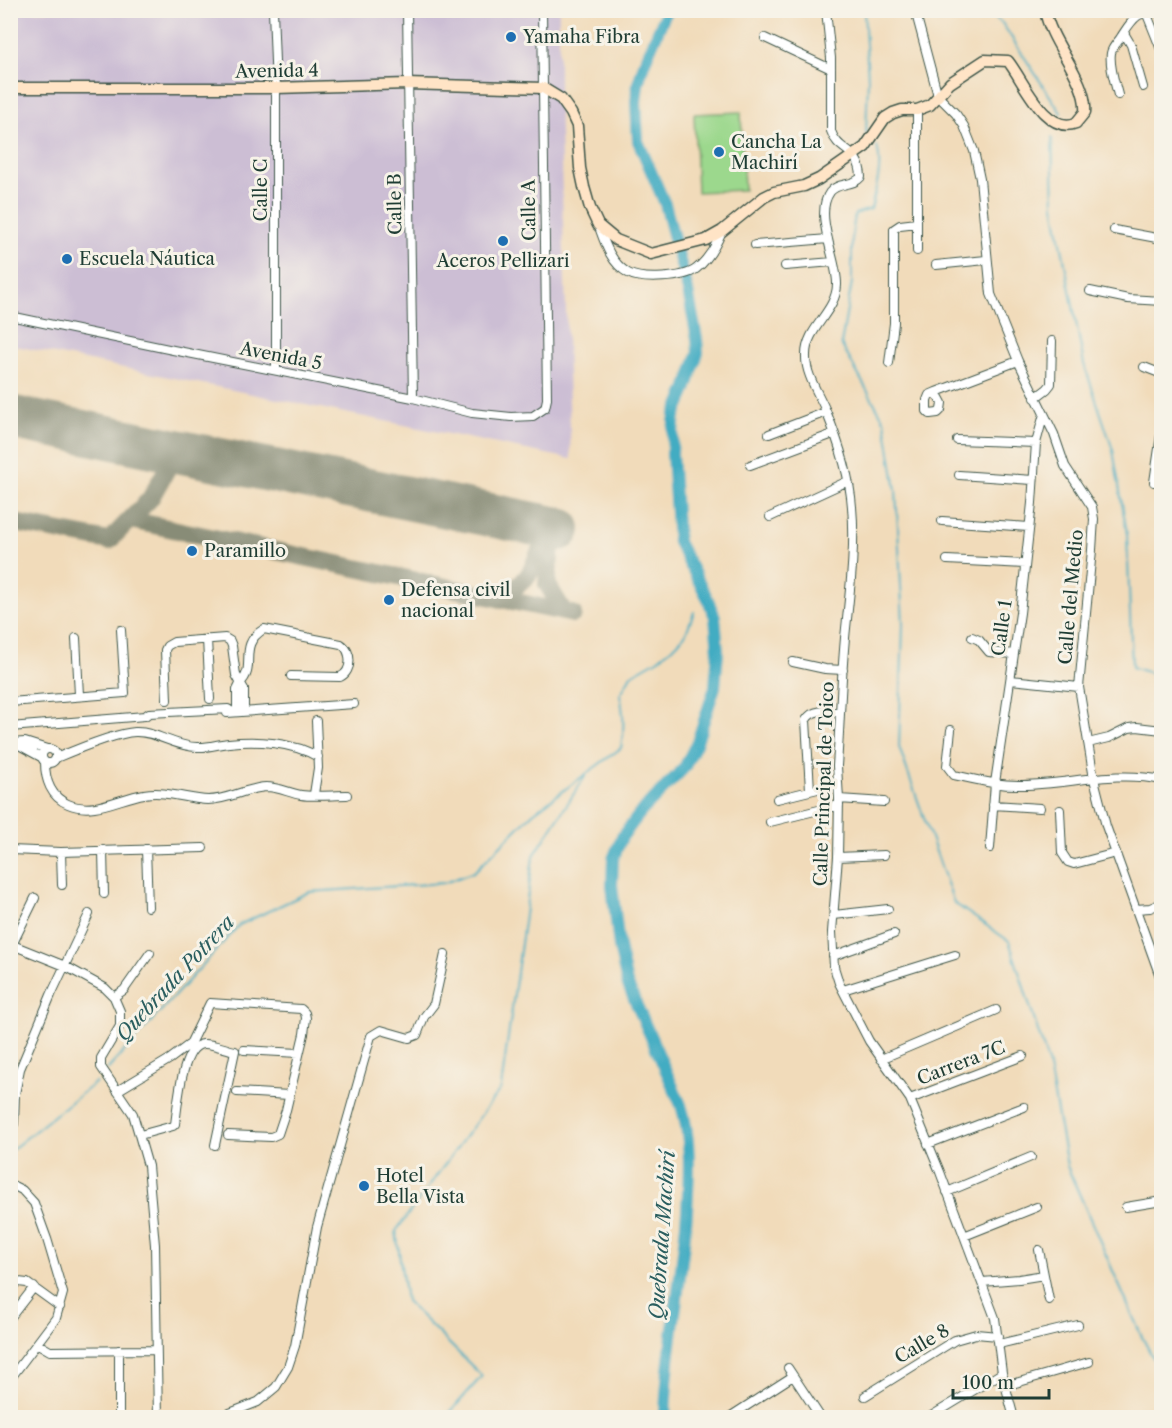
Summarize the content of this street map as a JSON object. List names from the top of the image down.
{
  "streets": {
    "main road": ["Avenida 4"],
    "street": [
      "Calle C",
      "Calle B",
      "Calle A",
      "Avenida 5",
      "Calle del Medio",
      "Calle 1",
      "Calle Principal de Toico",
      "Carrera 7C",
      "Calle 8"
    ]
  },
  "crossings": [
    ["Avenida 4", "Calle C"],
    ["Avenida 4", "Calle B"],
    ["Avenida 4", "Calle A"],
    ["Calle C", "Avenida 5"],
    ["Calle B", "Avenida 5"],
    ["Calle A", "Avenida 5"],
    ["Calle del Medio", "Calle 1"],
    ["Calle Principal de Toico", "Carrera 7C"],
    ["Calle Principal de Toico", "Calle 8"]
  ],
  "water": ["Quebrada Potrera", "Quebrada Machirí"],
  "places": [
    "Yamaha Fibra",
    "Cancha La Machirí",
    "Aceros Pellizari",
    "Escuela Náutica",
    "Paramillo",
    "Defensa civil nacional",
    "Hotel Bella Vista"
  ],
  "scale_bar": "100 m"
}
